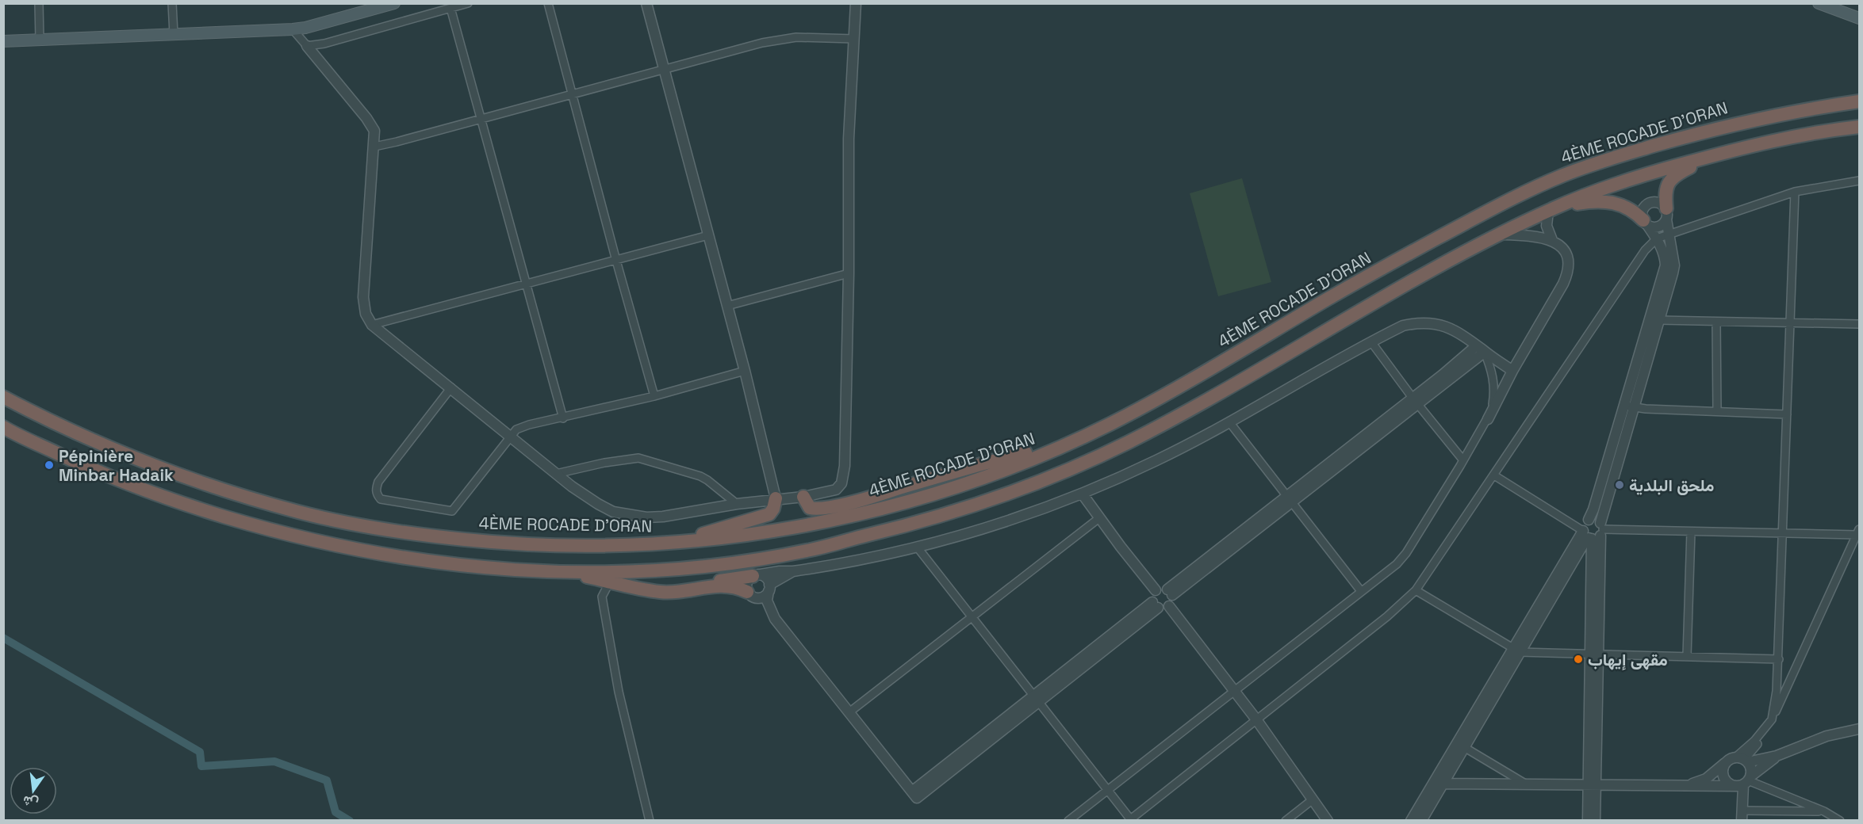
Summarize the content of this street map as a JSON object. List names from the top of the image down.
{
  "streets": {
    "highway": ["4ÈME ROCADE D'ORAN"]
  },
  "places": ["Pépinière Minbar Hadaik", "ملحق البلدية", "مقهى إيهاب"],
  "north": "bottom"
}
